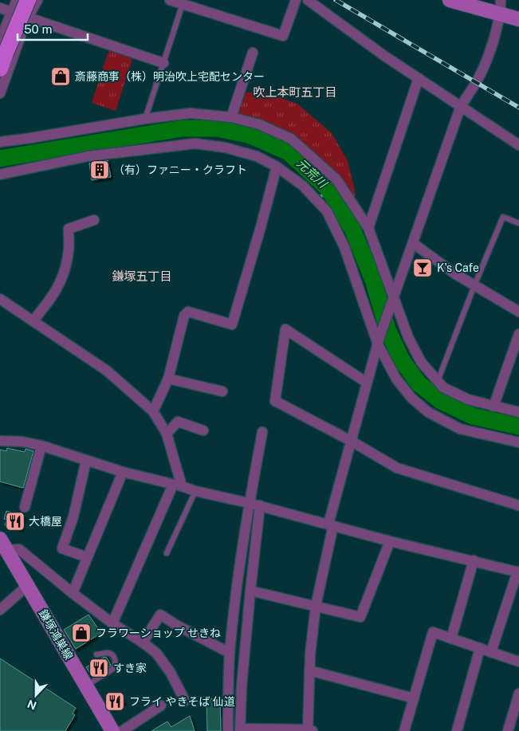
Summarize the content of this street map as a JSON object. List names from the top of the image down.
{
  "streets": {
    "main road": ["鎌塚鴻巣線"]
  },
  "districts": ["吹上本町五丁目", "鎌塚五丁目"],
  "water": ["元荒川"],
  "places": {
    "shop": ["斎藤商事（株）明治吹上宅配センター", "フラワーショップ せきね"],
    "building": ["（有）ファニー・クラフト"],
    "bar": ["K's Cafe"],
    "restaurant": ["大橋屋", "すき家", "フライ やきそば 仙道"]
  },
  "scale_bar": "50 m",
  "north": "bottom"
}
